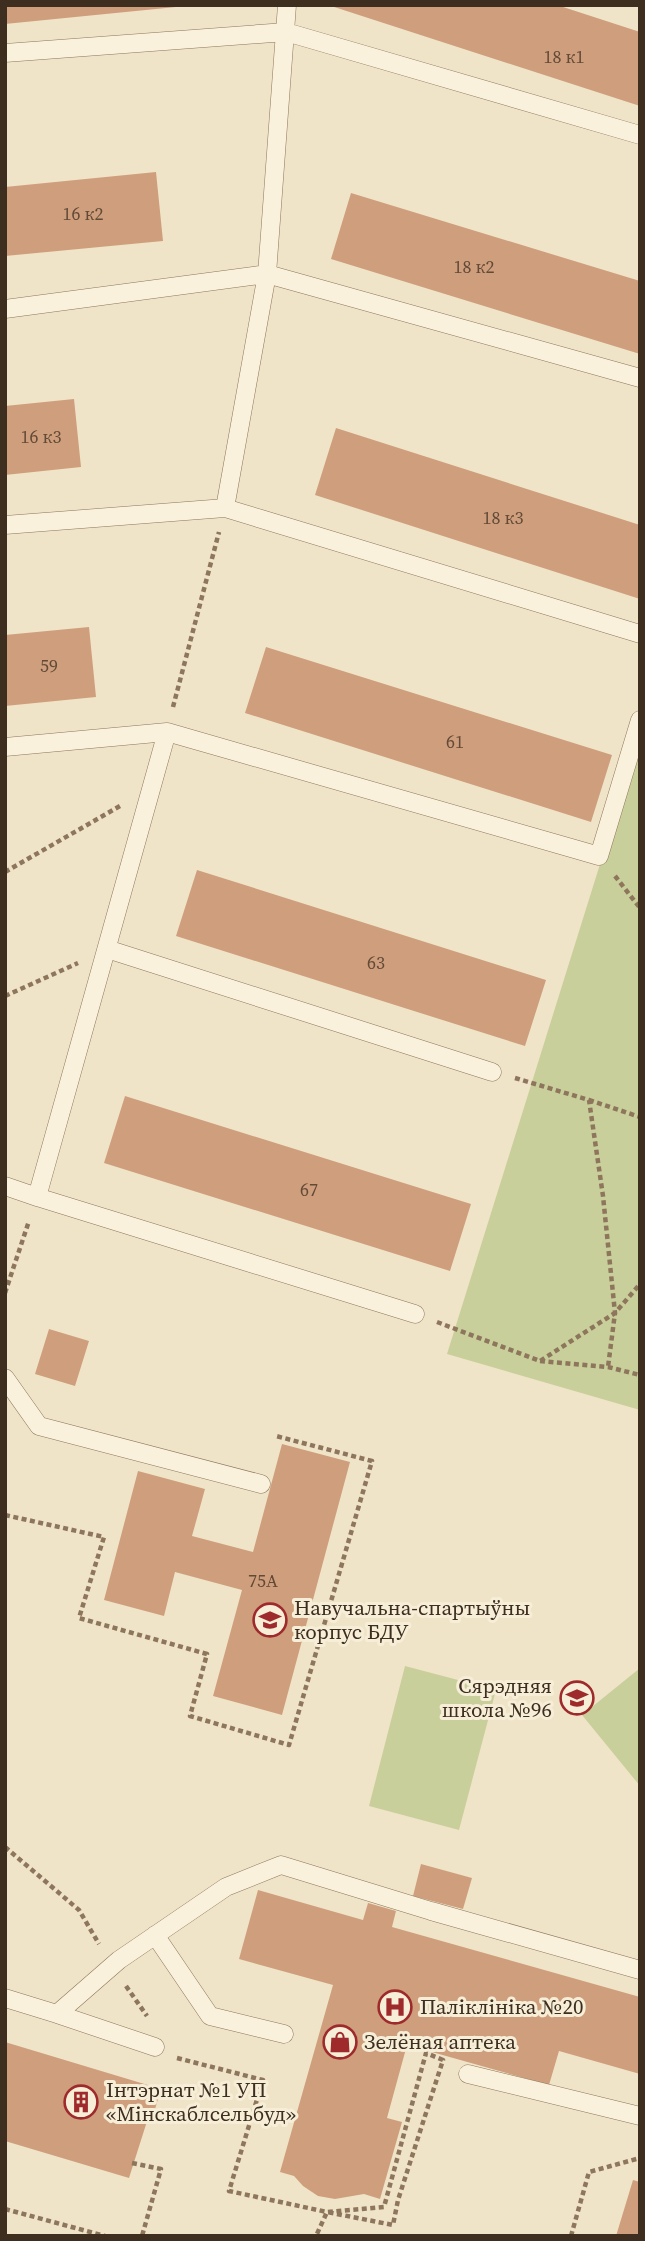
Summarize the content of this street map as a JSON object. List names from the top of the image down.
{
  "places": {
    "school or university": ["Навучальна-спартыўны корпус БДУ", "Сярэдняя школа №96"],
    "hospital": ["Паліклініка №20"],
    "shop": ["Зелёная аптека"],
    "building": ["Інтэрнат №1 УП «Мінскаблсельбуд»"]
  },
  "house_numbers": [
    "18 к1",
    "16 к2",
    "18 к2",
    "16 к3",
    "18 к3",
    "59",
    "61",
    "63",
    "67",
    "75А"
  ]
}
